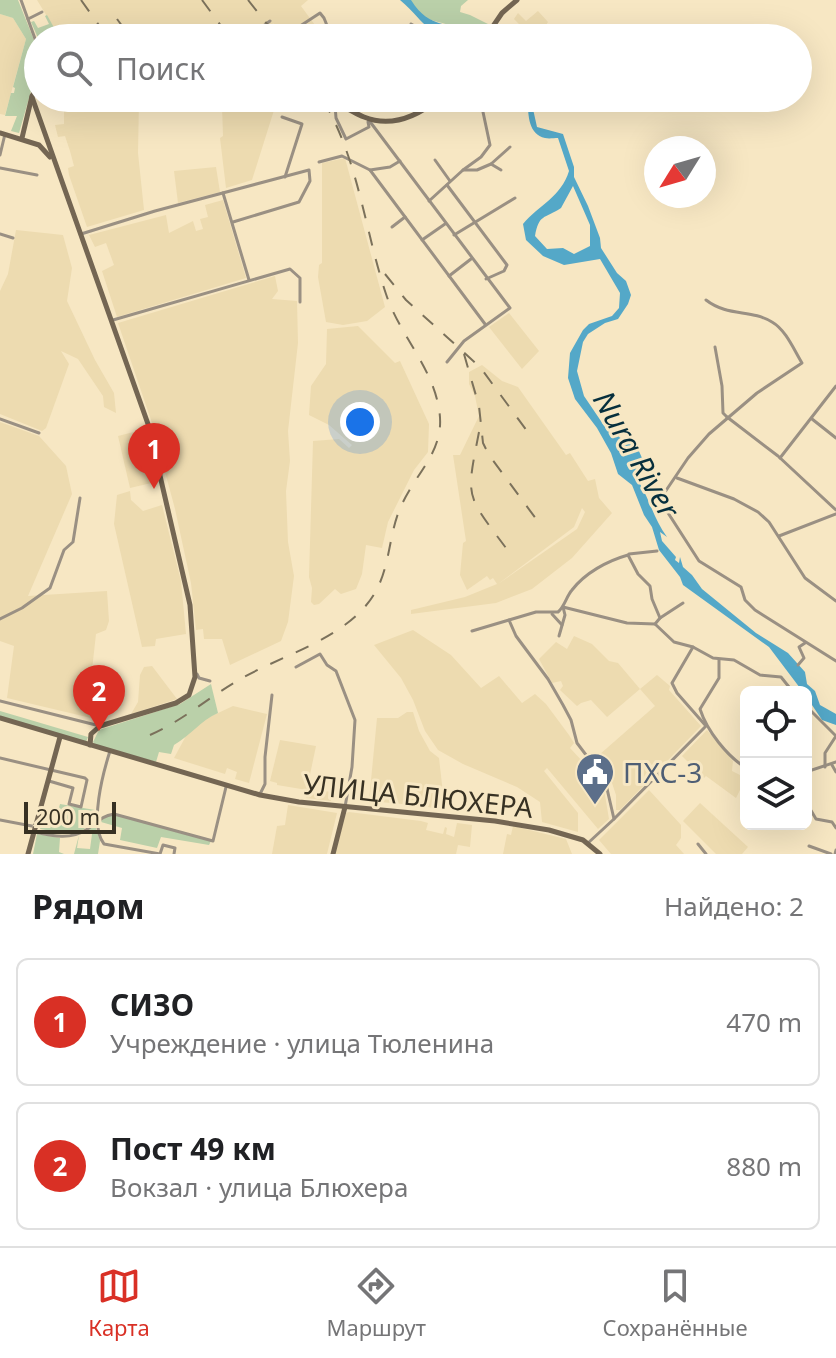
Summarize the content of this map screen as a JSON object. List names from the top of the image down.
{
  "streets": {
    "main road": ["УЛИЦА БЛЮХЕРА"]
  },
  "water": ["Nura River"],
  "places": {
    "public building": ["ПХС-3"]
  },
  "scale_bar": "200 m",
  "north": "bottom left",
  "page": {
    "search": "Поиск",
    "pins": ["1", "2"],
    "scale": "200 m",
    "heading": ["Рядом", "Найдено: 2"],
    "list": [
      {
        "mark": "1",
        "name": "СИЗО",
        "note": "Учреждение · улица Тюленина",
        "value": "470 m"
      },
      {
        "mark": "2",
        "name": "Пост 49 км",
        "note": "Вокзал · улица Блюхера",
        "value": "880 m"
      }
    ],
    "nav": ["Карта", "Маршрут", "Сохранённые"]
  }
}
